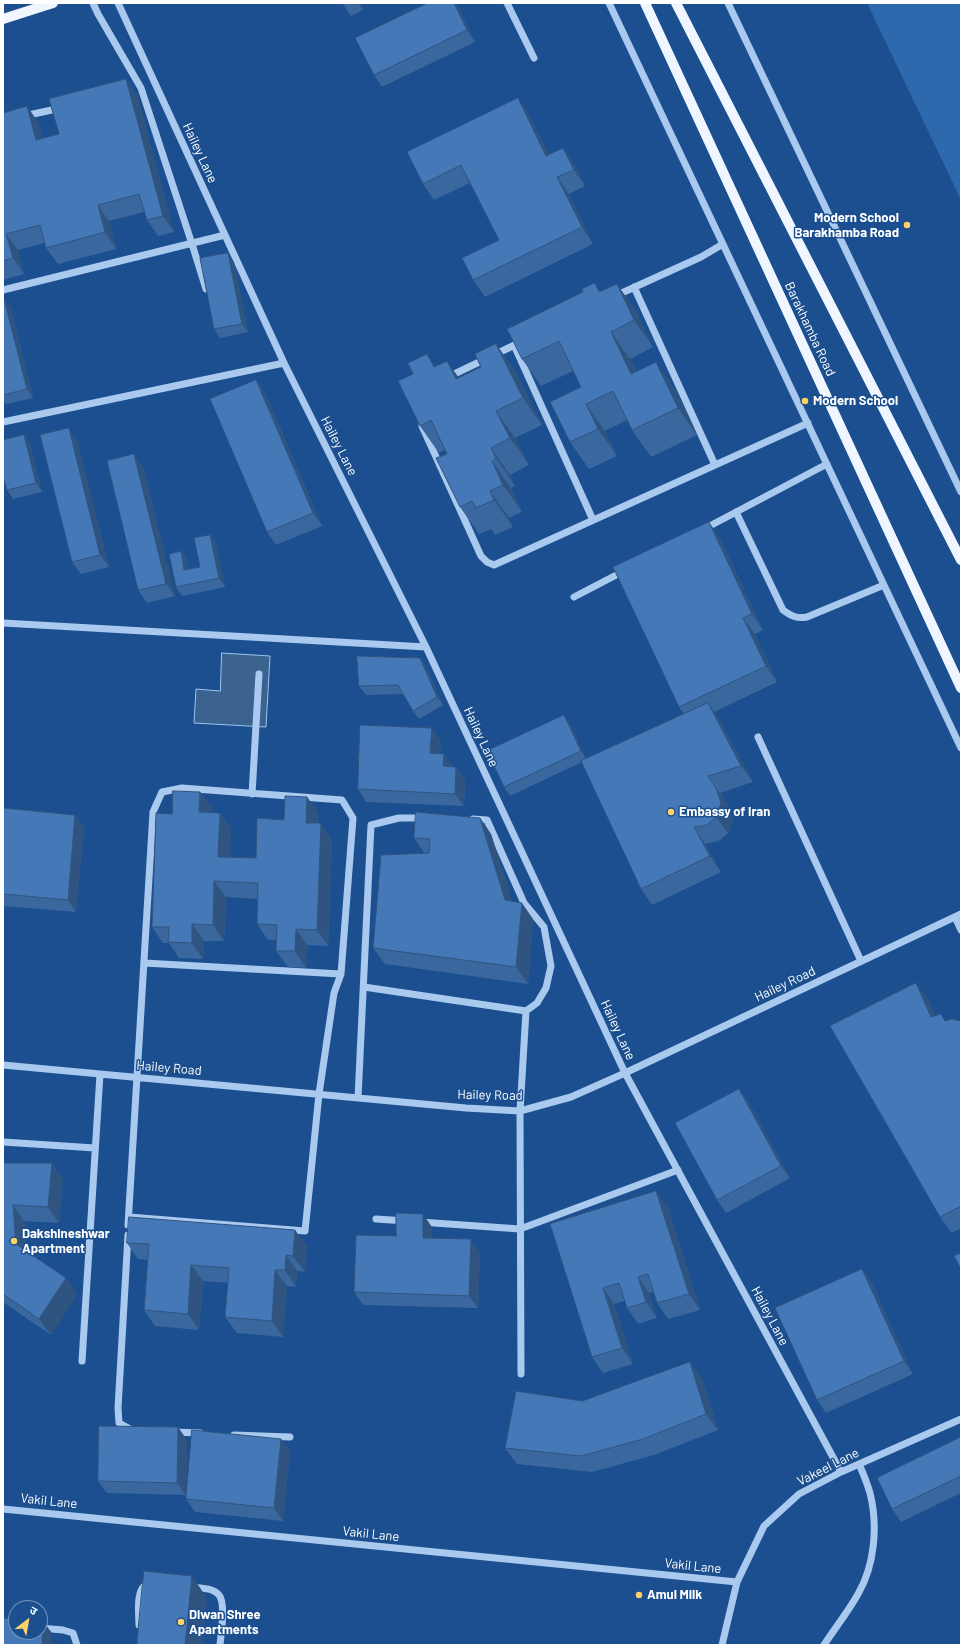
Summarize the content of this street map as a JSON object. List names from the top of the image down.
{
  "streets": {
    "main road": ["Barakhamba Road"],
    "street": [
      "Hailey Lane",
      "Hailey Road",
      "Vakeel Lane",
      "Vakil Lane"
    ]
  },
  "crossings": [
    ["Hailey Lane", "Hailey Road"],
    ["Hailey Lane", "Vakeel Lane"],
    ["Vakeel Lane", "Vakil Lane"]
  ],
  "places": [
    "Modern School Barakhamba Road",
    "Modern School",
    "Embassy of Iran",
    "Dakshineshwar Apartment",
    "Amul Milk",
    "Diwan Shree Apartments"
  ],
  "north": "top right"
}
